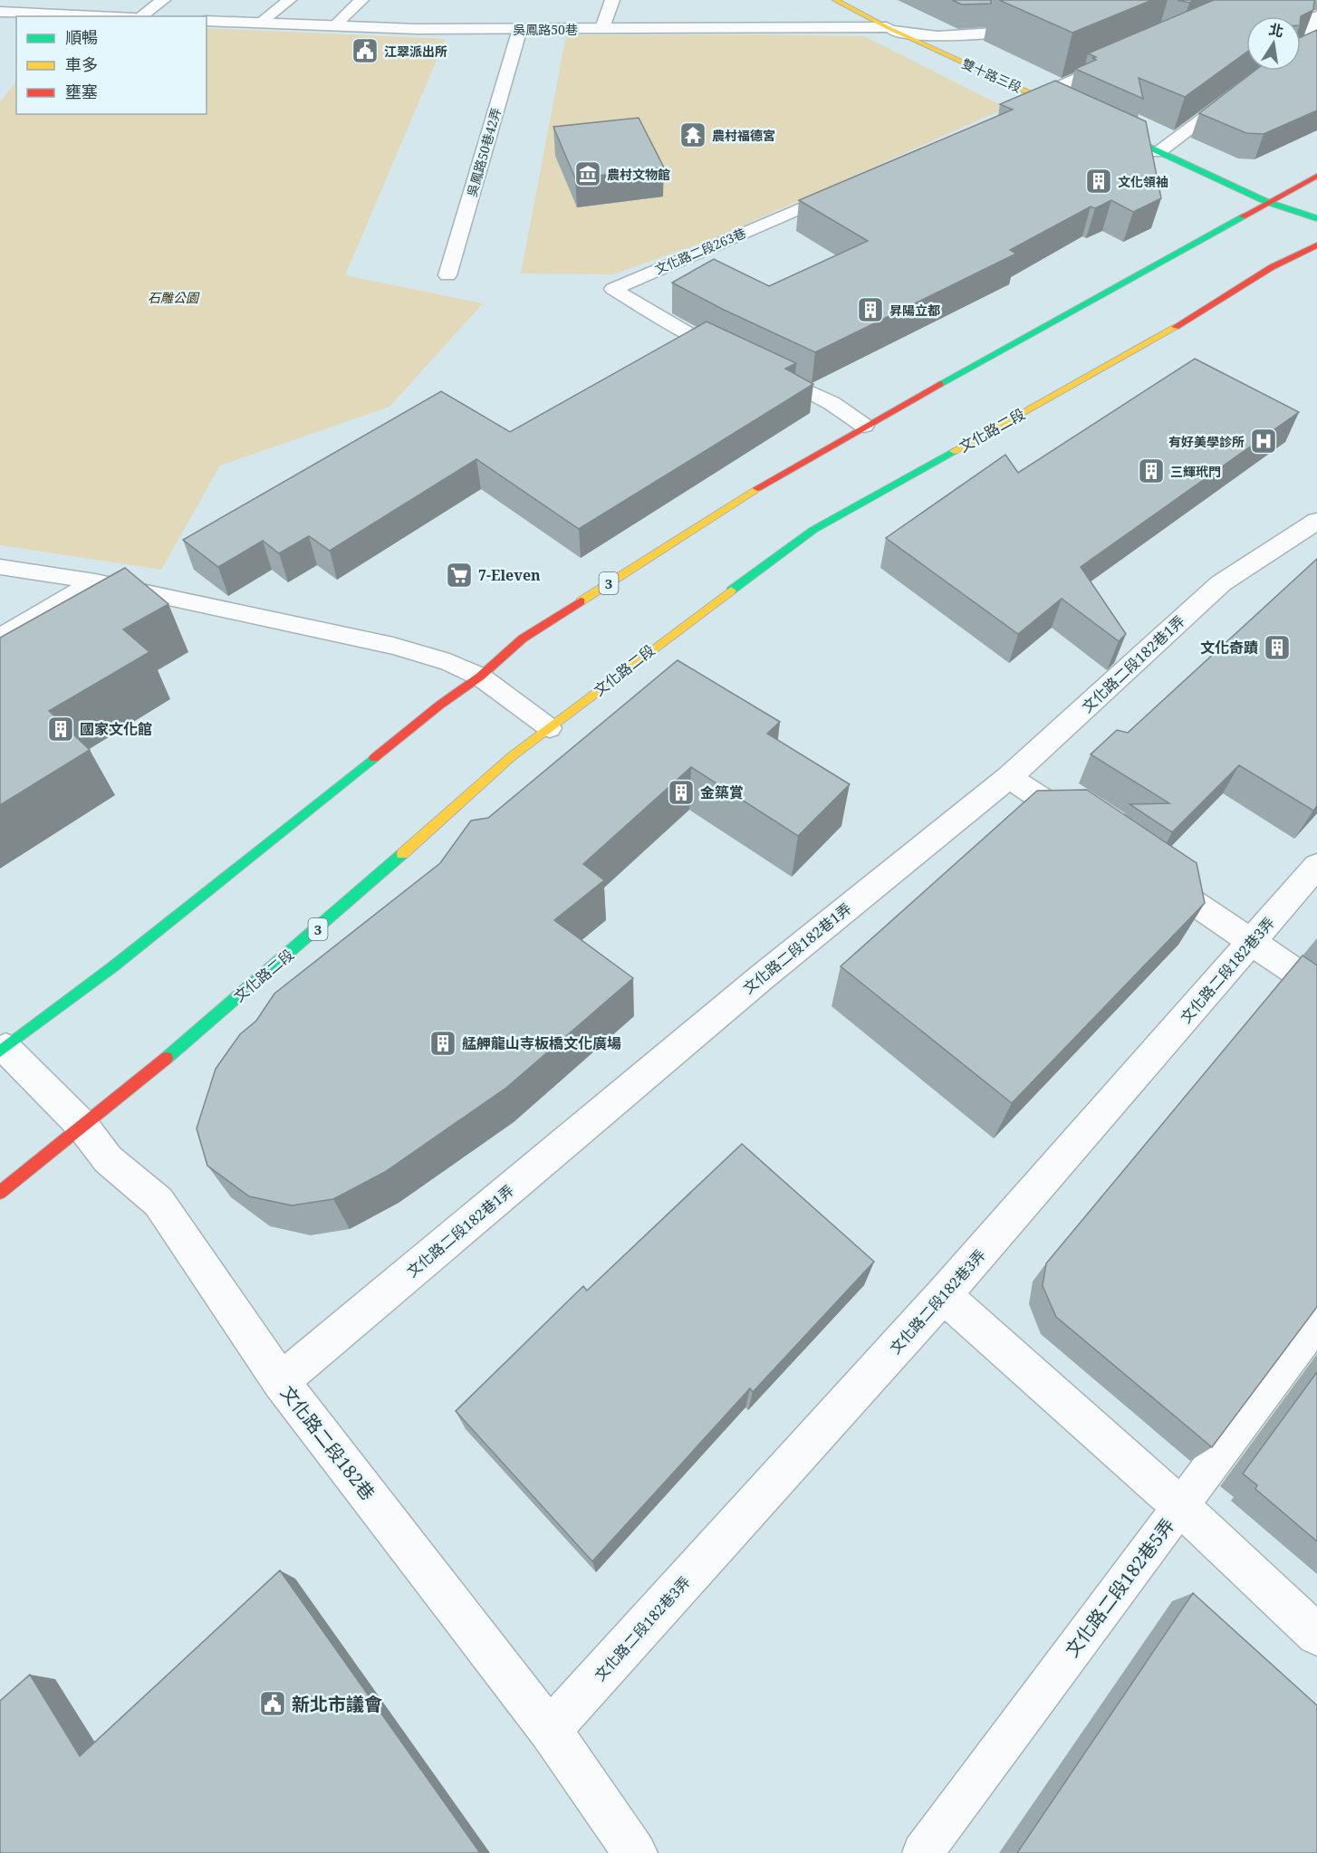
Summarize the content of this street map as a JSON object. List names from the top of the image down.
{
  "streets": {
    "main road": ["雙十路三段", "文化路二段", "3"],
    "street": [
      "吳鳳路50巷",
      "文化路二段182巷1弄",
      "文化路二段182巷3弄",
      "文化路二段182巷"
    ],
    "lane": ["吳鳳路50巷42弄", "文化路二段263巷", "文化路二段182巷5弄"]
  },
  "crossings": [
    ["吳鳳路50巷", "雙十路三段"],
    ["吳鳳路50巷", "吳鳳路50巷42弄"],
    ["文化路二段", "文化路二段182巷"],
    ["3", "文化路二段182巷"],
    ["文化路二段182巷1弄", "文化路二段182巷"],
    ["文化路二段182巷3弄", "文化路二段182巷"]
  ],
  "parks": ["石雕公園"],
  "places": {
    "public building": ["江翠派出所", "新北市議會"],
    "temple": ["農村福德宮"],
    "museum": ["農村文物館"],
    "building": [
      "文化領袖",
      "昇陽立都",
      "三輝玳門",
      "文化奇蹟",
      "國家文化館",
      "金築賞",
      "艋舺龍山寺板橋文化廣場"
    ],
    "hospital": ["有好美學診所"],
    "supermarket": ["7-Eleven"]
  },
  "legend": ["順暢", "車多", "壅塞"],
  "north": "top"
}
